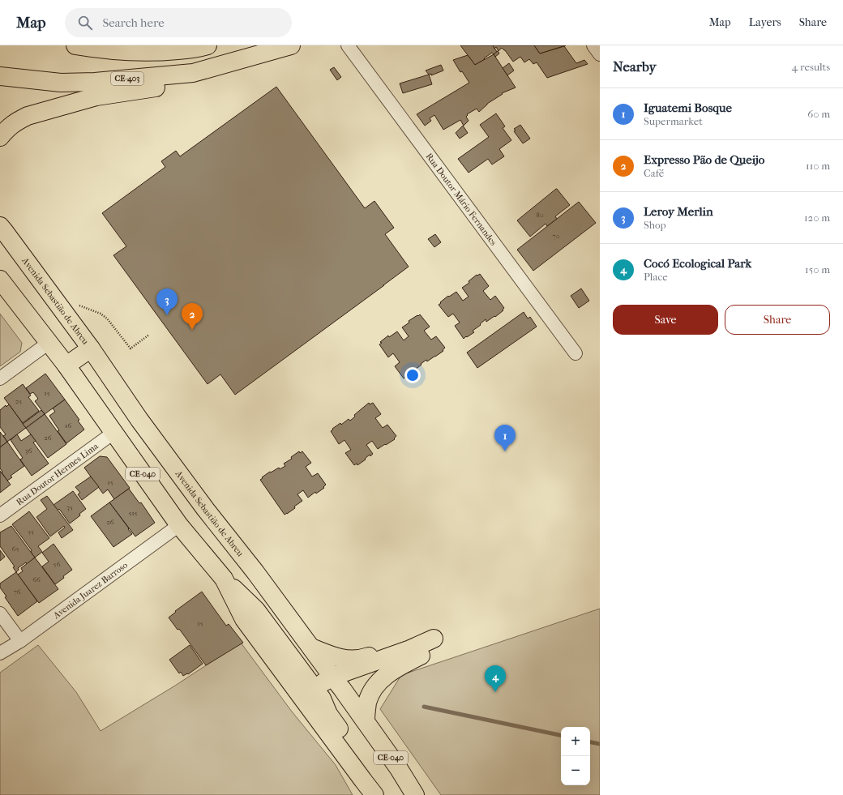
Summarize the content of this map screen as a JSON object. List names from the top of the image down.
{
  "streets": {
    "main road": ["CE-403", "Avenida Sebastião de Abreu", "CE-040"],
    "street": ["Rua Doutor Mário Fernandes", "Rua Doutor Hermes Lima", "Avenida Juarez Barroso"]
  },
  "crossings": [
    ["Rua Doutor Hermes Lima", "CE-040"],
    ["CE-040", "Avenida Juarez Barroso"]
  ],
  "house_numbers": [
    "80",
    "70",
    "15",
    "25",
    "16",
    "26",
    "36",
    "15",
    "35",
    "515",
    "26",
    "55",
    "65",
    "56",
    "66",
    "76",
    "15"
  ],
  "page": {
    "header": "Map",
    "search": "Search here",
    "nav": ["Map", "Layers", "Share"],
    "heading": ["Nearby", "4 results"],
    "list": [
      {
        "mark": "1",
        "name": "Iguatemi Bosque",
        "note": "Supermarket",
        "value": "60 m"
      },
      {
        "mark": "2",
        "name": "Expresso Pão de Queijo",
        "note": "Café",
        "value": "110 m"
      },
      {
        "mark": "3",
        "name": "Leroy Merlin",
        "note": "Shop",
        "value": "120 m"
      },
      {
        "mark": "4",
        "name": "Cocó Ecological Park",
        "note": "Place",
        "value": "150 m"
      }
    ],
    "pins": [
      "3",
      "2",
      "1",
      "4"
    ],
    "buttons": ["Save", "Share"],
    "map_buttons": ["+", "−"]
  }
}
